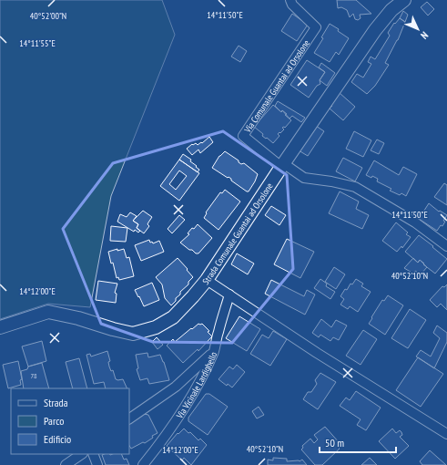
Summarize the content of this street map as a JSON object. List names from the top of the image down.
{
  "streets": {
    "street": ["Via Comunale Guantai ad Orsolone", "Strada Comunale Guantai ad Orsolone", "Via Vicinale Lardighello"]
  },
  "crossings": [
    ["Via Comunale Guantai ad Orsolone", "Strada Comunale Guantai ad Orsolone"]
  ],
  "house_numbers": ["78"],
  "legend": ["Strada", "Parco", "Edificio"],
  "scale_bar": "50 m",
  "north": "bottom right",
  "coordinates": [
    "14°11'50\"E",
    "40°52'00\"N",
    "14°11'55\"E",
    "40°52'10\"N",
    "14°12'00\"E"
  ]
}
